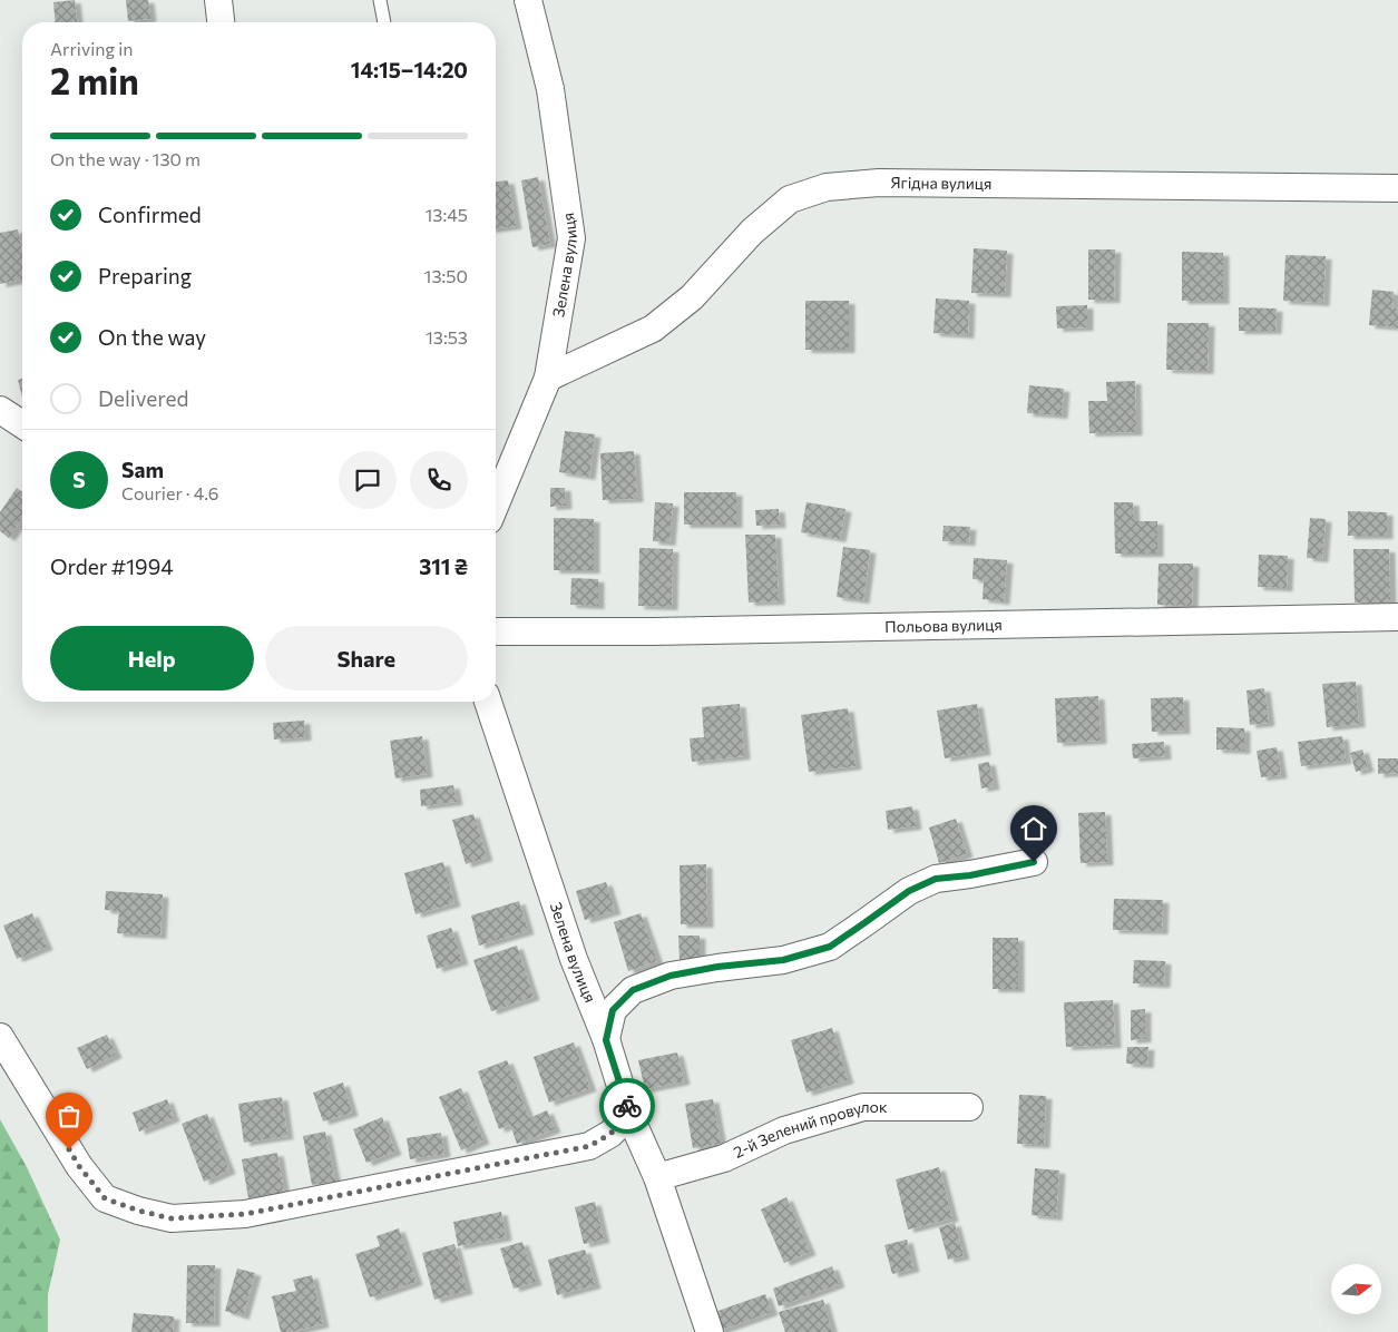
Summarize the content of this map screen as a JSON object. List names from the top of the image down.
{
  "streets": {
    "street": [
      "Ягідна вулиця",
      "Зелена вулиця",
      "Польова вулиця",
      "2-й Зелений провулок"
    ]
  },
  "crossings": [
    ["Ягідна вулиця", "Зелена вулиця"],
    ["Зелена вулиця", "2-й Зелений провулок"]
  ],
  "north": "right",
  "page": {
    "heading": ["2 min", "Arriving in", "14:15–14:20"],
    "panel": [
      "Sam",
      "Courier · 4.6",
      "Order #1994",
      "311 ₴"
    ],
    "bar": "On the way · 130 m",
    "list": [
      ["Confirmed", "13:45"],
      ["Preparing", "13:50"],
      ["On the way", "13:53"],
      "Delivered"
    ],
    "round": "S",
    "buttons": ["Help", "Share"]
  }
}
